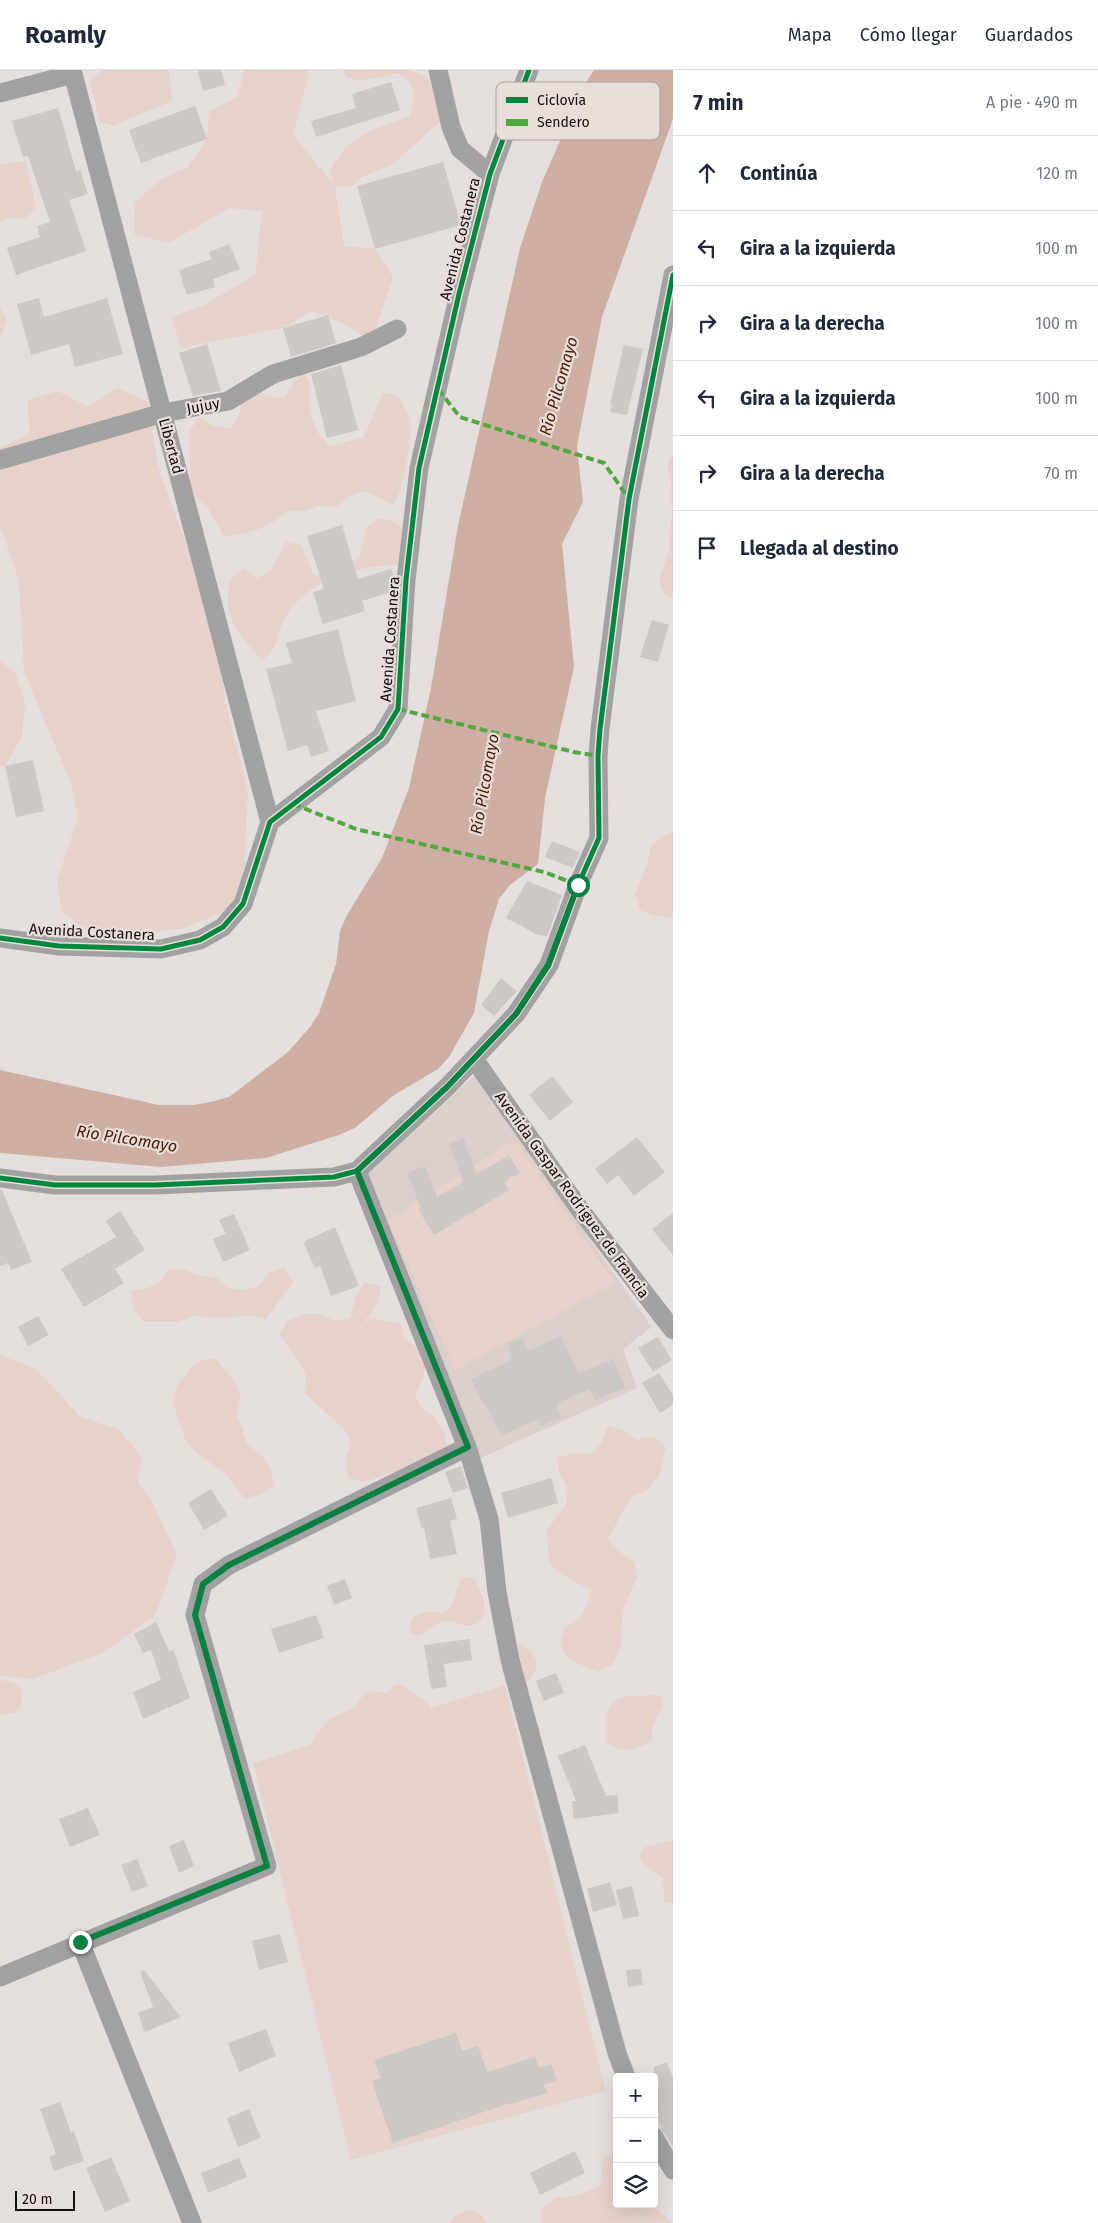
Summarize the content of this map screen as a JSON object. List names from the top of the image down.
{
  "streets": {
    "street": [
      "Avenida Costanera",
      "Jujuy",
      "Libertad",
      "Avenida Gaspar Rodríguez de Francia"
    ]
  },
  "crossings": [
    ["Avenida Costanera", "Libertad"],
    ["Jujuy", "Libertad"]
  ],
  "water": ["Río Pilcomayo"],
  "legend": ["Ciclovía", "Sendero"],
  "scale_bar": "20 m",
  "page": {
    "header": "Roamly",
    "nav": ["Mapa", "Cómo llegar", "Guardados"],
    "heading": ["7 min", "A pie · 490 m"],
    "list": [
      ["Continúa", "120 m"],
      ["Gira a la izquierda", "100 m"],
      ["Gira a la derecha", "100 m"],
      ["Gira a la izquierda", "100 m"],
      ["Gira a la derecha", "70 m"],
      "Llegada al destino"
    ],
    "map_buttons": ["+", "−"],
    "scale": "20 m"
  }
}
